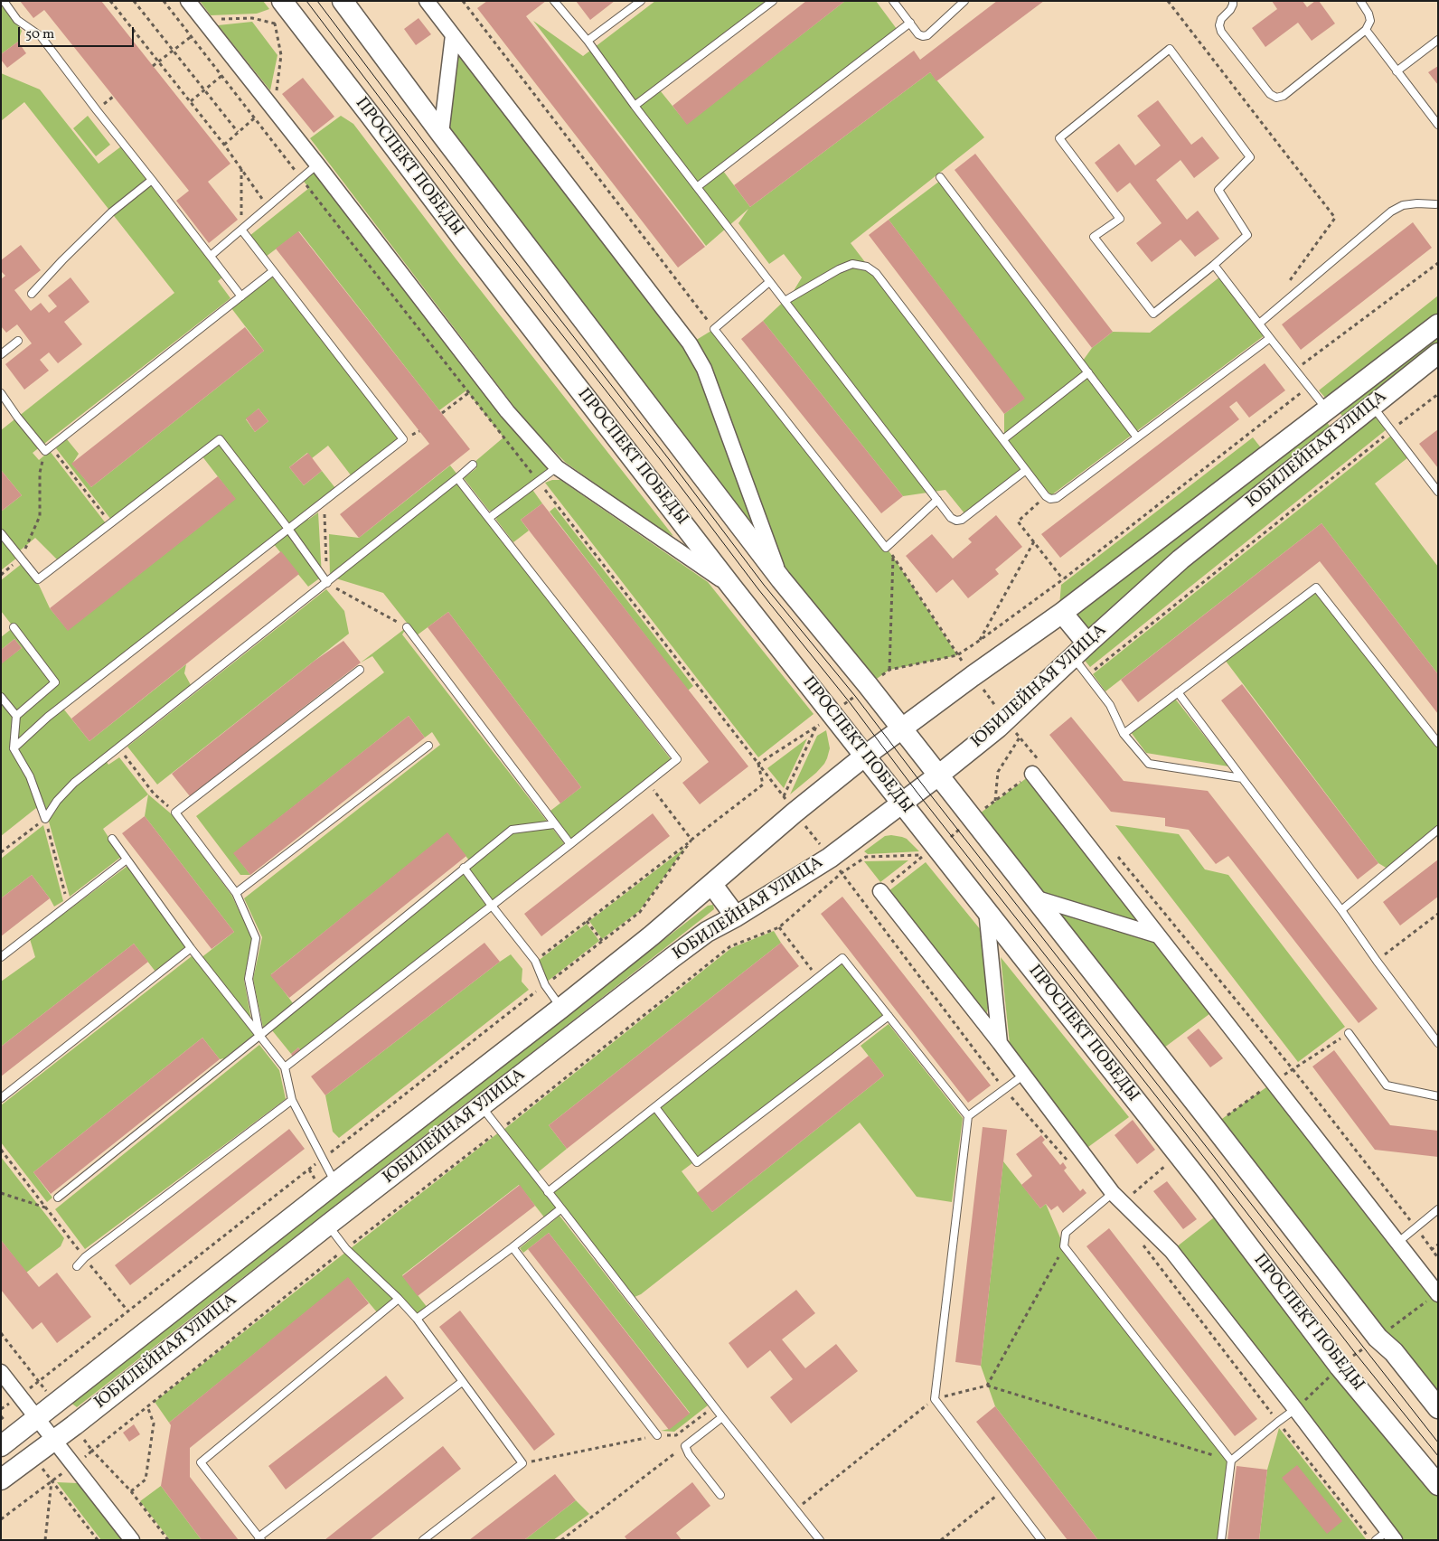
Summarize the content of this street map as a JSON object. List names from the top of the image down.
{
  "streets": {
    "street": ["ПРОСПЕКТ ПОБЕДЫ", "ЮБИЛЕЙНАЯ УЛИЦА"]
  },
  "crossings": [
    ["ПРОСПЕКТ ПОБЕДЫ", "ЮБИЛЕЙНАЯ УЛИЦА"]
  ],
  "scale_bar": "50 m"
}
